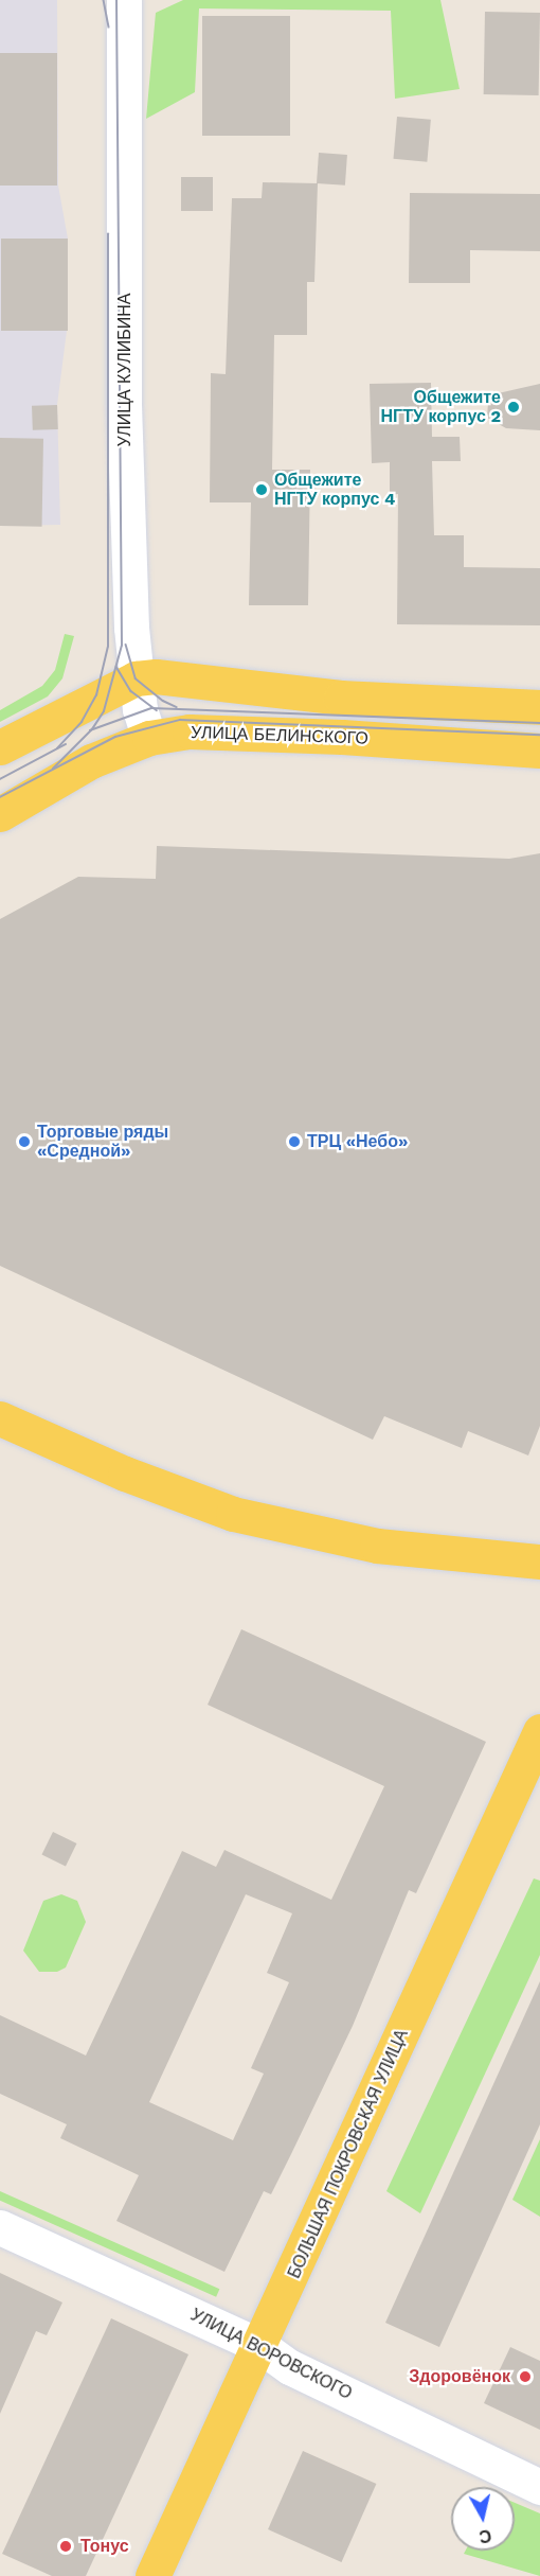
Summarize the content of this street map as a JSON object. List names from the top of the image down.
{
  "streets": {
    "main road": ["УЛИЦА БЕЛИНСКОГО", "БОЛЬШАЯ ПОКРОВСКАЯ УЛИЦА"],
    "street": ["УЛИЦА КУЛИБИНА", "УЛИЦА ВОРОВСКОГО"]
  },
  "crossings": [
    ["УЛИЦА КУЛИБИНА", "УЛИЦА БЕЛИНСКОГО"],
    ["БОЛЬШАЯ ПОКРОВСКАЯ УЛИЦА", "УЛИЦА ВОРОВСКОГО"]
  ],
  "places": [
    "Общежите НГТУ корпус 2",
    "Общежите НГТУ корпус 4",
    "Торговые ряды «Средной»",
    "ТРЦ «Небо»",
    "Здоровёнок",
    "Тонус"
  ],
  "north": "bottom"
}
